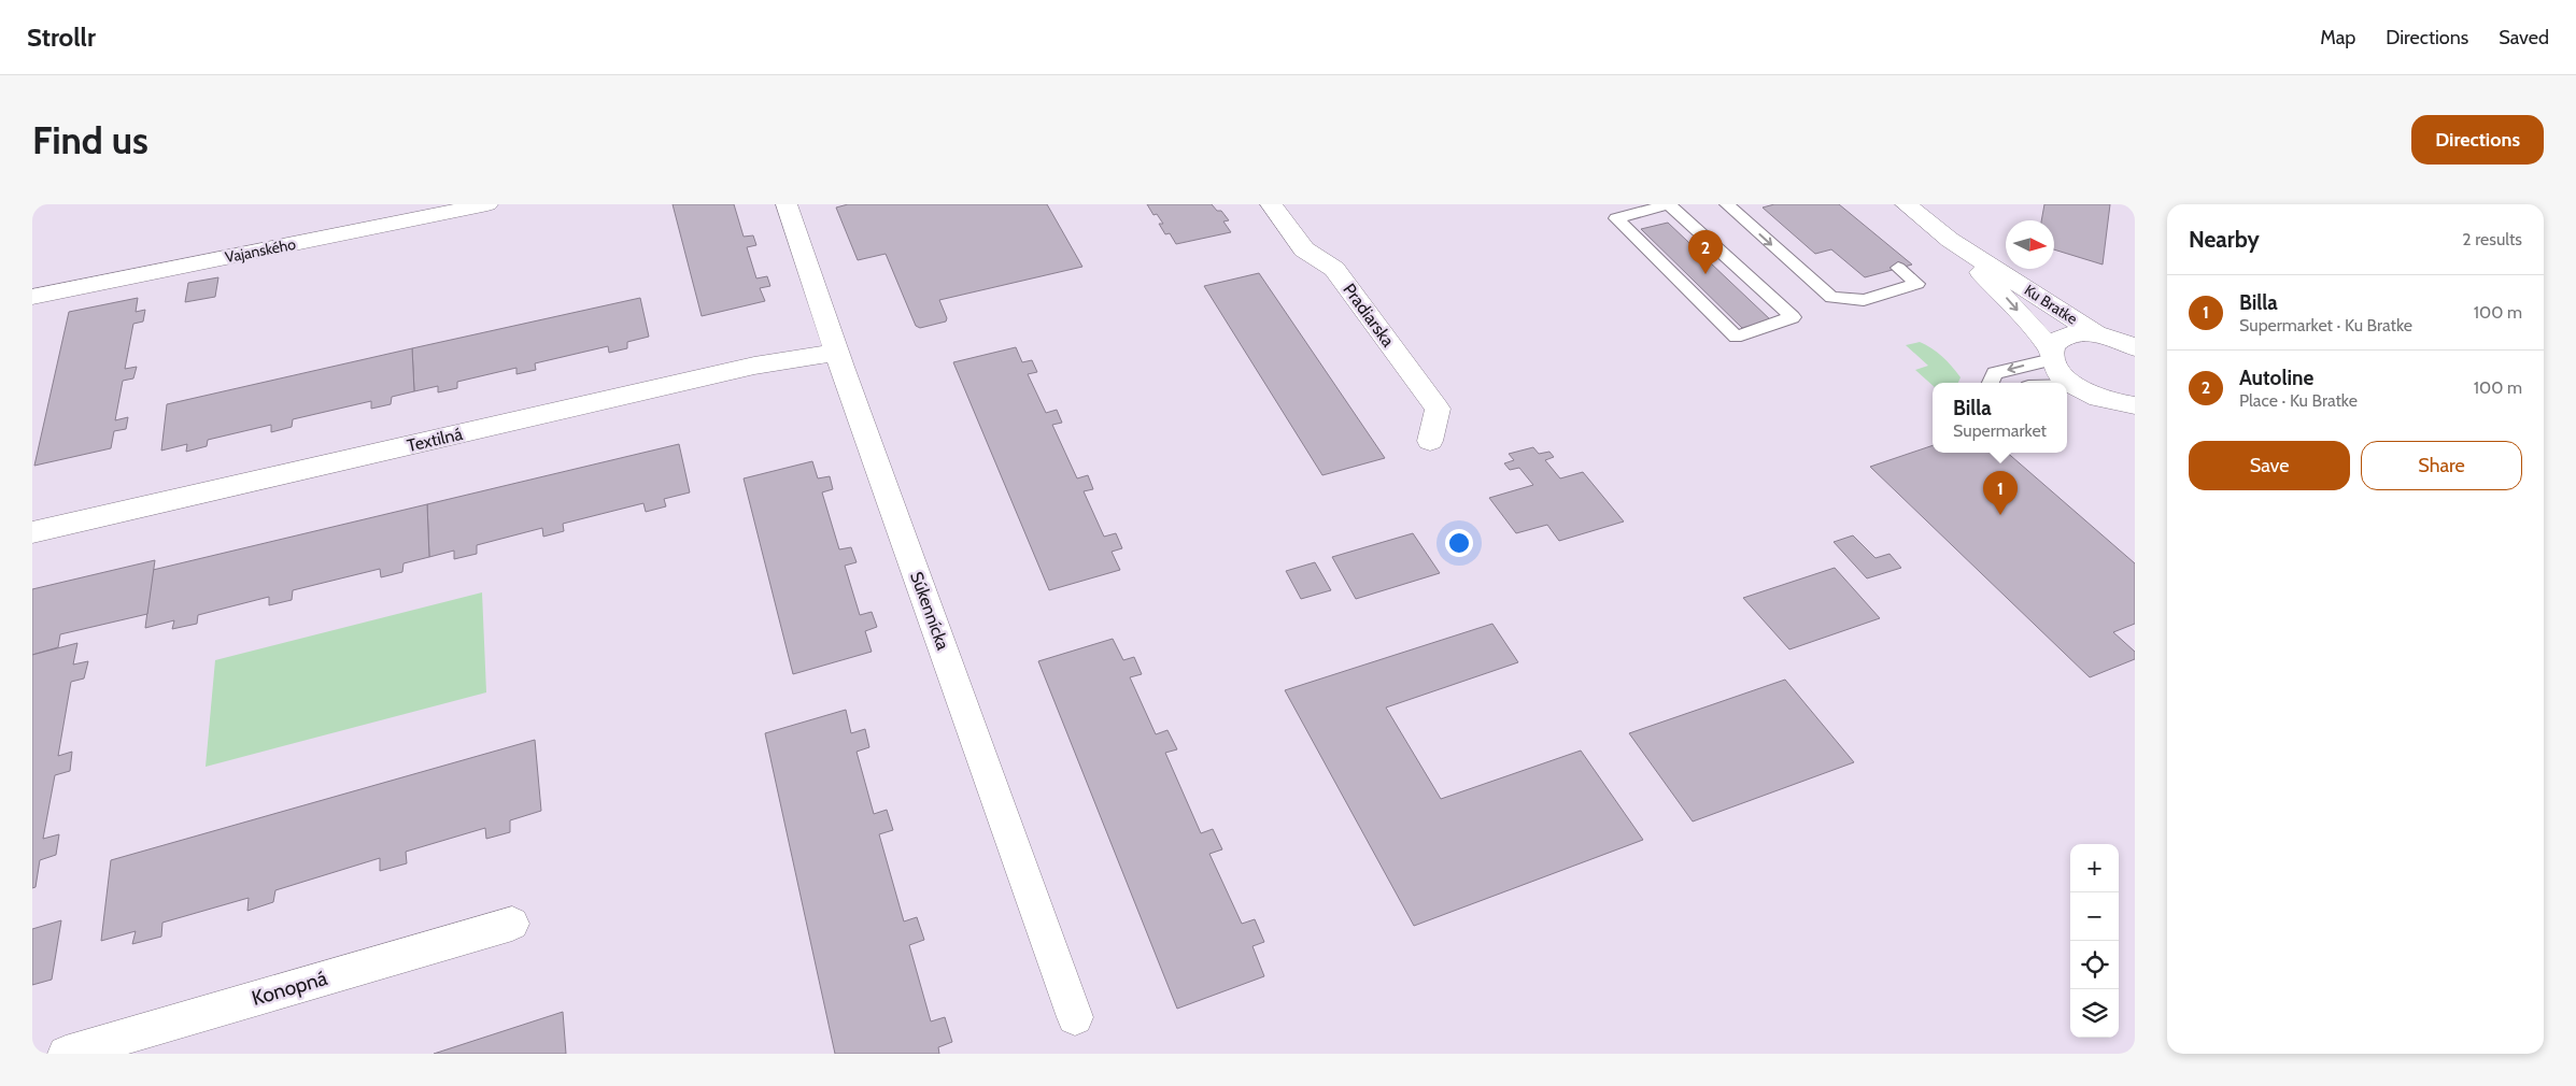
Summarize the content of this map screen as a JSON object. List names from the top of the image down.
{
  "streets": {
    "street": [
      "Vajanského",
      "Ku Bratke",
      "Pradiarska",
      "Textilná",
      "Súkennícka",
      "Konopná"
    ]
  },
  "crossings": [
    ["Textilná", "Súkennícka"]
  ],
  "north": "right",
  "page": {
    "header": "Strollr",
    "nav": ["Map", "Directions", "Saved"],
    "buttons": [
      "Directions",
      ["Save", "Share"]
    ],
    "title": "Find us",
    "heading": ["Nearby", "2 results"],
    "pins": ["2", "1"],
    "list": [
      {
        "mark": "1",
        "name": "Billa",
        "note": "Supermarket · Ku Bratke",
        "value": "100 m"
      },
      {
        "mark": "2",
        "name": "Autoline",
        "note": "Place · Ku Bratke",
        "value": "100 m"
      }
    ],
    "popup": ["Billa", "Supermarket"],
    "map_buttons": ["+", "−"]
  }
}
